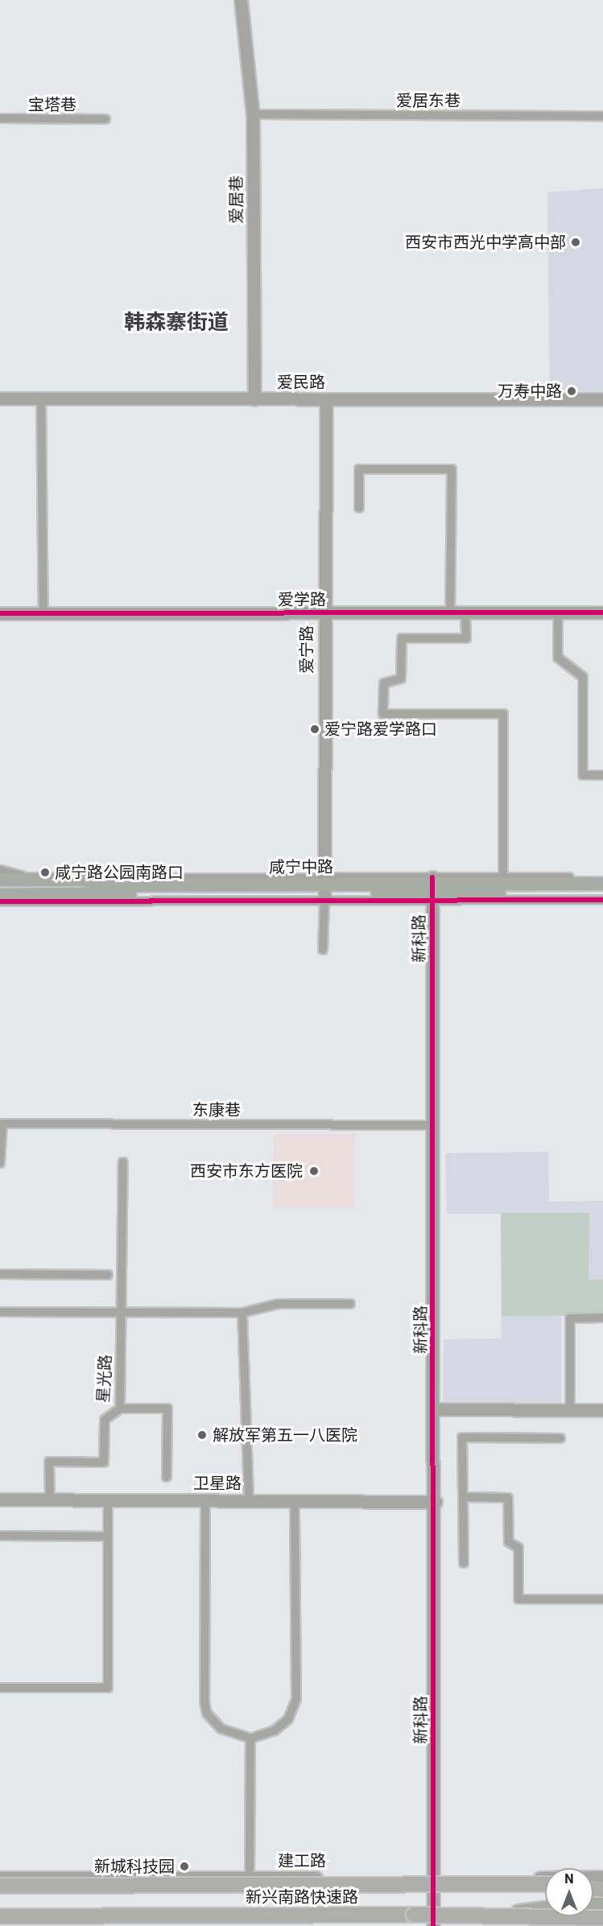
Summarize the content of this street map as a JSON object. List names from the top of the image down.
{
  "streets": {
    "highway": ["新兴南路快速路"],
    "main road": ["咸宁中路"],
    "street": [
      "爱居东巷",
      "宝塔巷",
      "爱居巷",
      "爱民路",
      "爱学路",
      "爱宁路",
      "新科路",
      "东康巷",
      "星光路",
      "卫星路",
      "建工路"
    ]
  },
  "crossings": [
    ["爱居东巷", "爱居巷"],
    ["爱居巷", "爱民路"],
    ["爱民路", "爱宁路"],
    ["爱学路", "爱宁路"],
    ["爱宁路", "咸宁中路"],
    ["咸宁中路", "新科路"],
    ["新科路", "东康巷"],
    ["新科路", "卫星路"],
    ["新科路", "建工路"],
    ["星光路", "卫星路"]
  ],
  "districts": ["韩森寨街道"],
  "places": [
    "西安市西光中学高中部",
    "万寿中路",
    "爱宁路爱学路口",
    "咸宁路公园南路口",
    "西安市东方医院",
    "解放军第五一八医院",
    "新城科技园"
  ],
  "north": "top"
}
